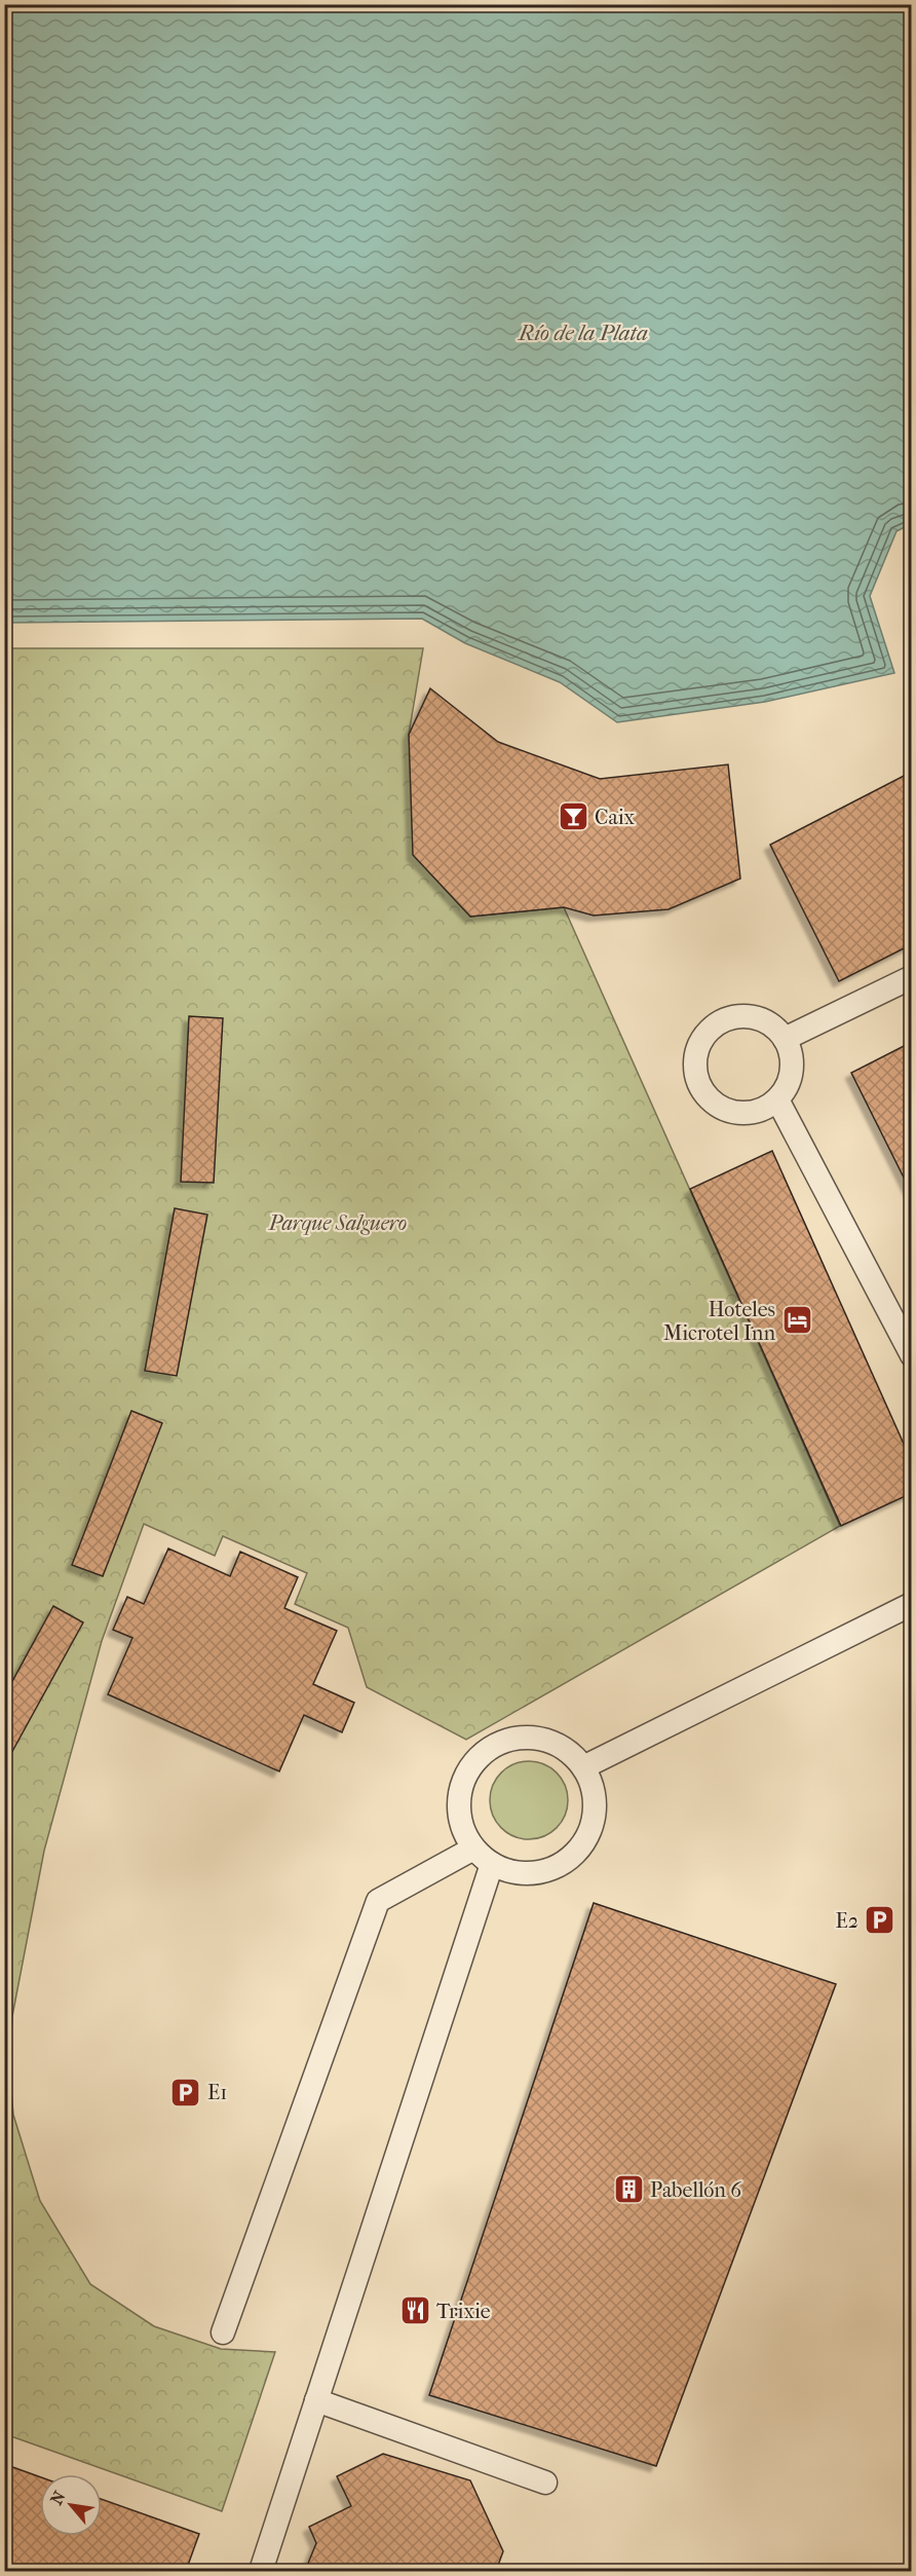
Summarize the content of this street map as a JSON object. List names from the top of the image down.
{
  "water": ["Río de la Plata"],
  "parks": ["Parque Salguero"],
  "places": {
    "bar": ["Caix"],
    "hotel": ["Hoteles Microtel Inn"],
    "parking": ["E2", "E1"],
    "building": ["Pabellón 6"],
    "restaurant": ["Trixie"]
  },
  "north": "top left"
}
